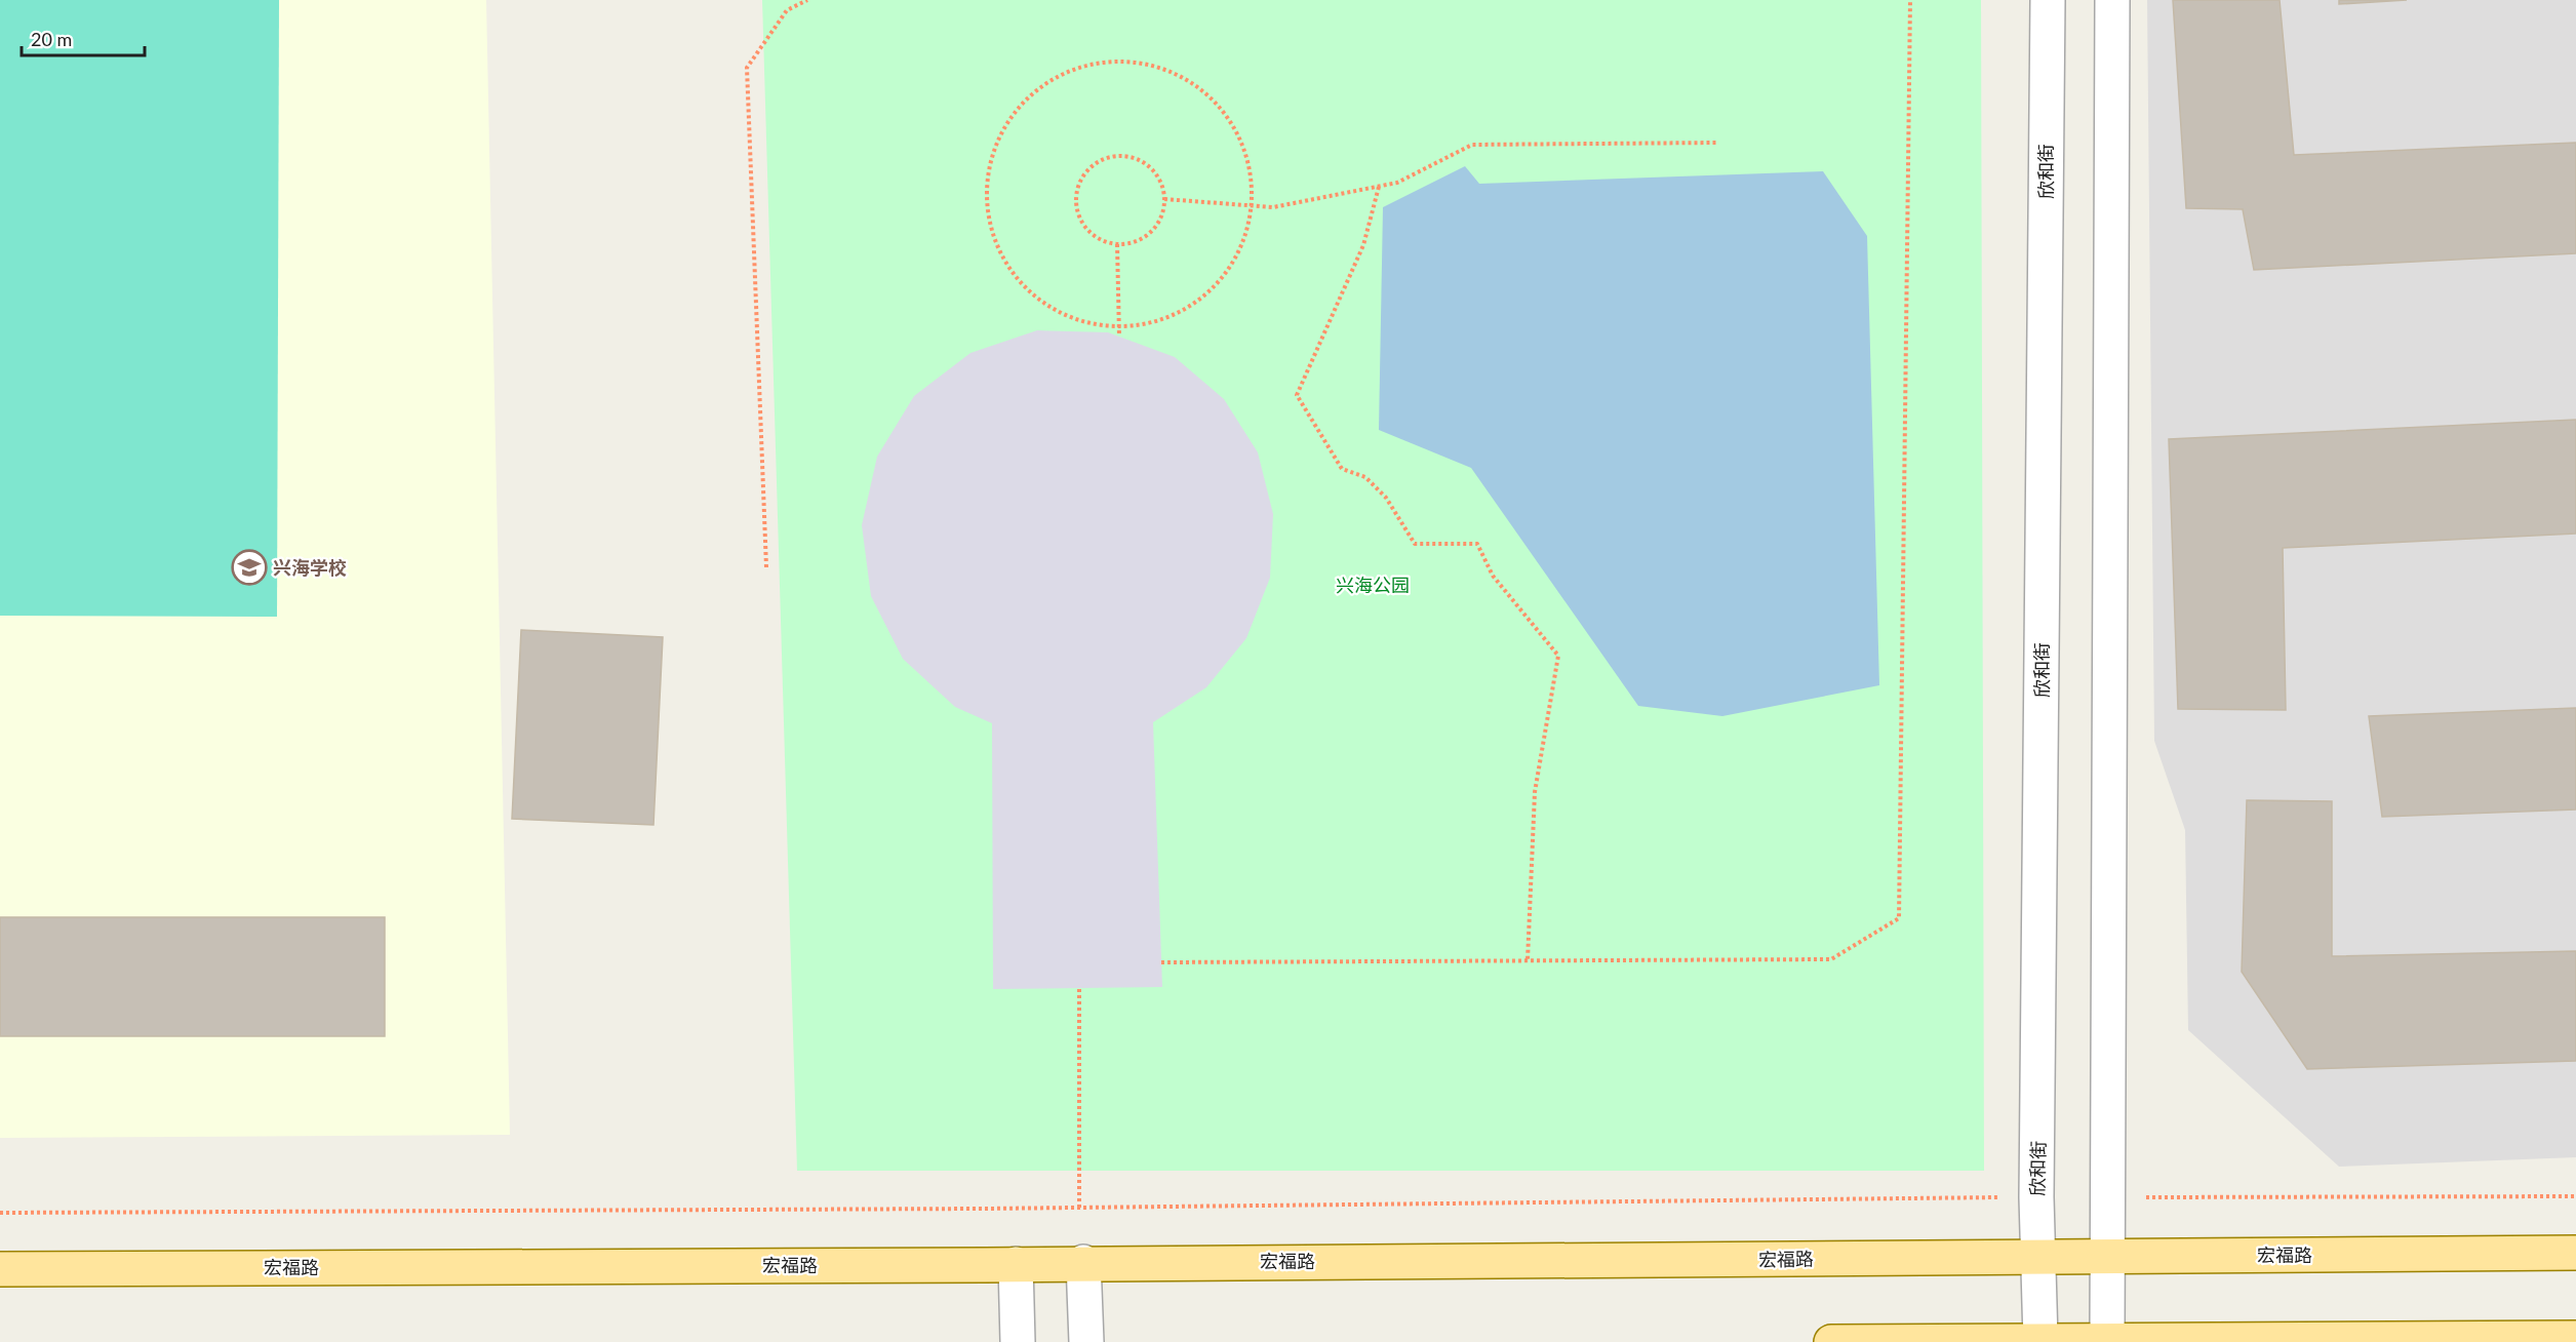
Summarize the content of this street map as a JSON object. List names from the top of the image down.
{
  "streets": {
    "main road": ["宏福路"],
    "street": ["欣和街"]
  },
  "crossings": [
    ["欣和街", "宏福路"]
  ],
  "parks": ["兴海公园"],
  "places": {
    "school or university": ["兴海学校"]
  },
  "scale_bar": "20 m"
}
